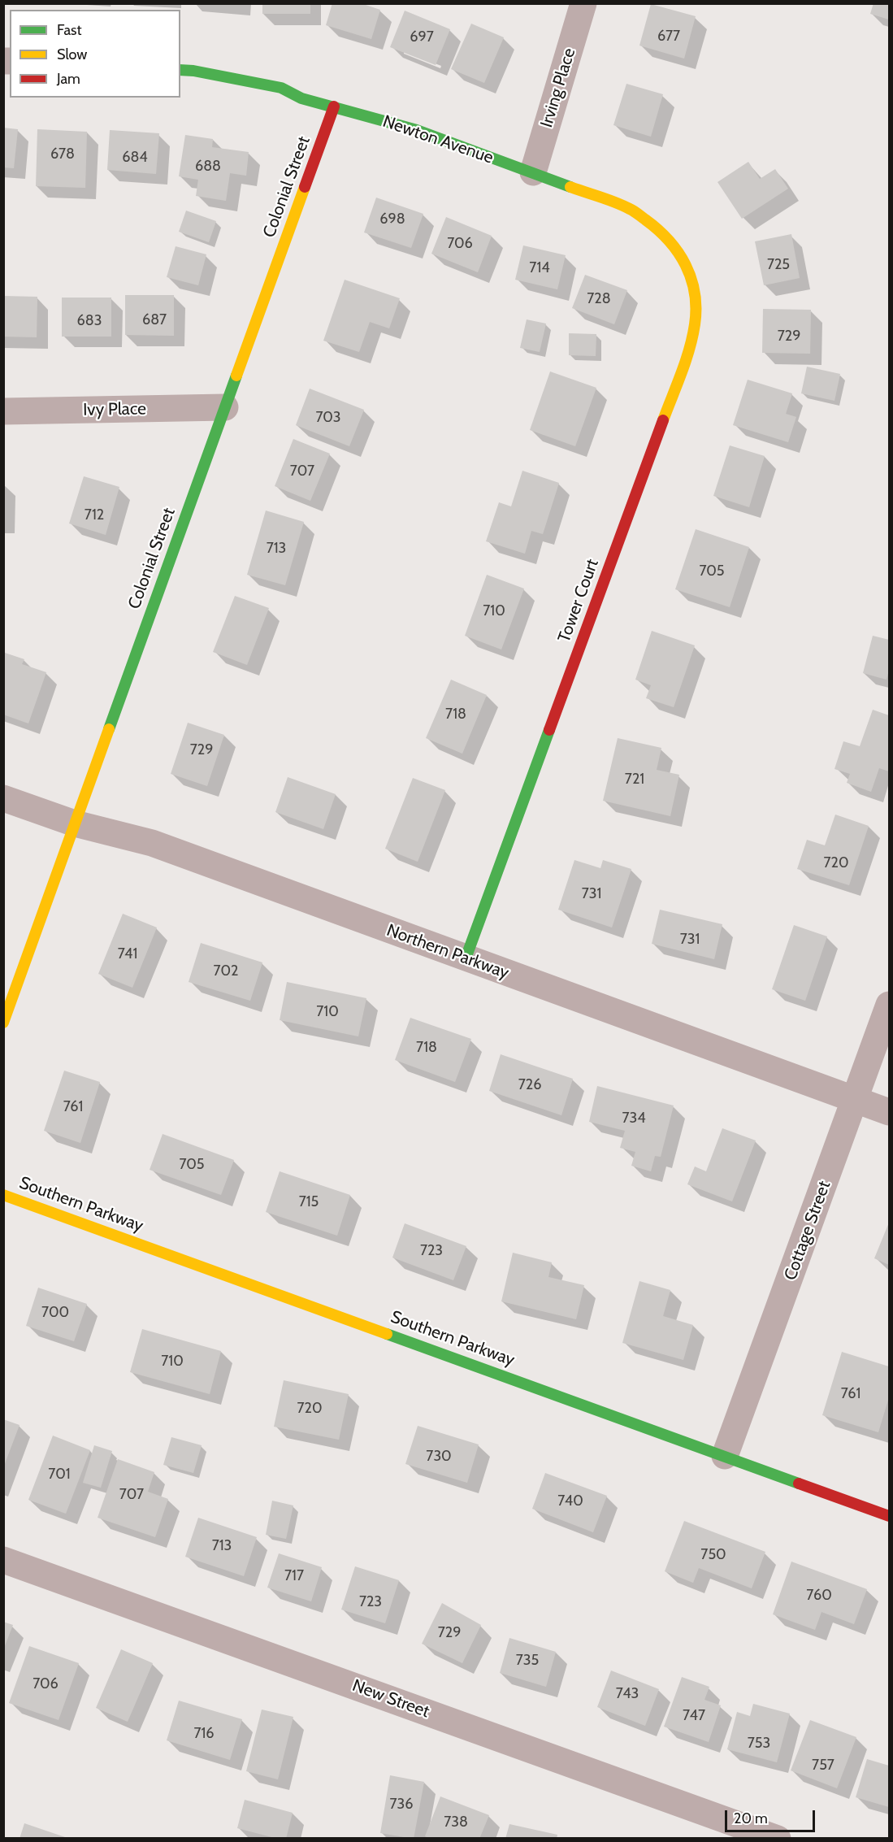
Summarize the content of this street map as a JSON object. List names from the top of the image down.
{
  "streets": {
    "street": [
      "Irving Place",
      "Newton Avenue",
      "Colonial Street",
      "Ivy Place",
      "Tower Court",
      "Northern Parkway",
      "Southern Parkway",
      "Cottage Street",
      "New Street"
    ]
  },
  "crossings": [
    ["Irving Place", "Newton Avenue"],
    ["Newton Avenue", "Colonial Street"],
    ["Newton Avenue", "Tower Court"],
    ["Colonial Street", "Ivy Place"],
    ["Colonial Street", "Northern Parkway"],
    ["Tower Court", "Northern Parkway"],
    ["Northern Parkway", "Cottage Street"],
    ["Southern Parkway", "Cottage Street"]
  ],
  "house_numbers": [
    "677",
    "697",
    "678",
    "684",
    "688",
    "698",
    "706",
    "725",
    "714",
    "728",
    "687",
    "683",
    "729",
    "703",
    "707",
    "712",
    "713",
    "705",
    "710",
    "718",
    "729",
    "721",
    "720",
    "731",
    "731",
    "741",
    "702",
    "710",
    "718",
    "726",
    "761",
    "734",
    "705",
    "715",
    "723",
    "700",
    "710",
    "761",
    "720",
    "730",
    "701",
    "707",
    "740",
    "713",
    "750",
    "717",
    "760",
    "723",
    "729",
    "735",
    "706",
    "743",
    "747",
    "716",
    "753",
    "757",
    "736",
    "738"
  ],
  "legend": ["Fast", "Slow", "Jam"],
  "scale_bar": "20 m"
}
